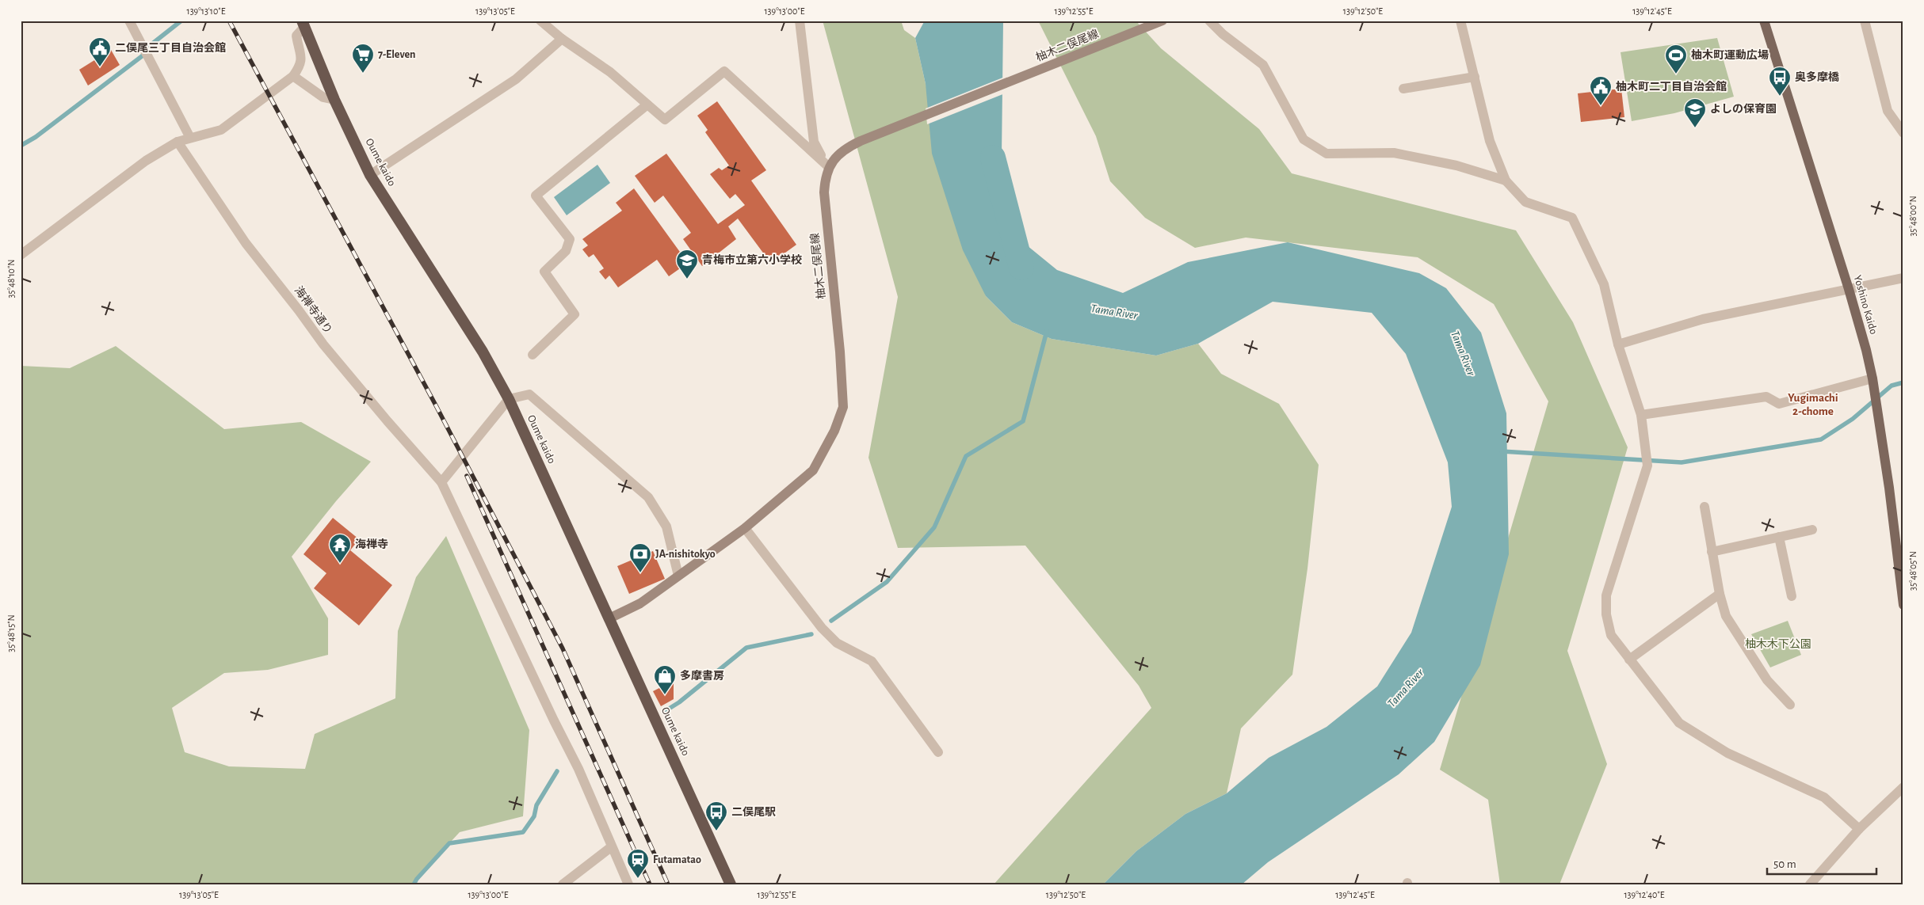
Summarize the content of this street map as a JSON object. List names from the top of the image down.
{
  "streets": {
    "highway": ["Oume kaido"],
    "main road": ["柚木二俣尾線", "Yoshino Kaido"],
    "street": ["海禅寺通り"]
  },
  "crossings": [
    ["柚木二俣尾線", "Oume kaido"]
  ],
  "districts": ["Yugimachi 2-chome"],
  "water": ["Tama River"],
  "parks": ["柚木木下公園"],
  "places": {
    "public building": ["二俣尾三丁目自治会館", "柚木町二丁目自治会館"],
    "supermarket": ["7-Eleven"],
    "sports": ["柚木町運動広場"],
    "bus stop": ["奥多摩橋", "二俣尾駅"],
    "school or university": ["よしの保育園", "青梅市立第六小学校"],
    "temple": ["海禅寺"],
    "bank": ["JA-nishitokyo"],
    "shop": ["多摩書房"],
    "station": ["Futamatao"]
  },
  "scale_bar": "50 m",
  "coordinates": [
    "139°13'10\"E",
    "139°13'05\"E",
    "139°13'00\"E",
    "139°12'55\"E",
    "139°12'50\"E",
    "139°12'45\"E",
    "35°48'00\"N",
    "35°48'10\"N",
    "35°48'05\"N",
    "35°48'15\"N",
    "139°12'40\"E"
  ]
}
